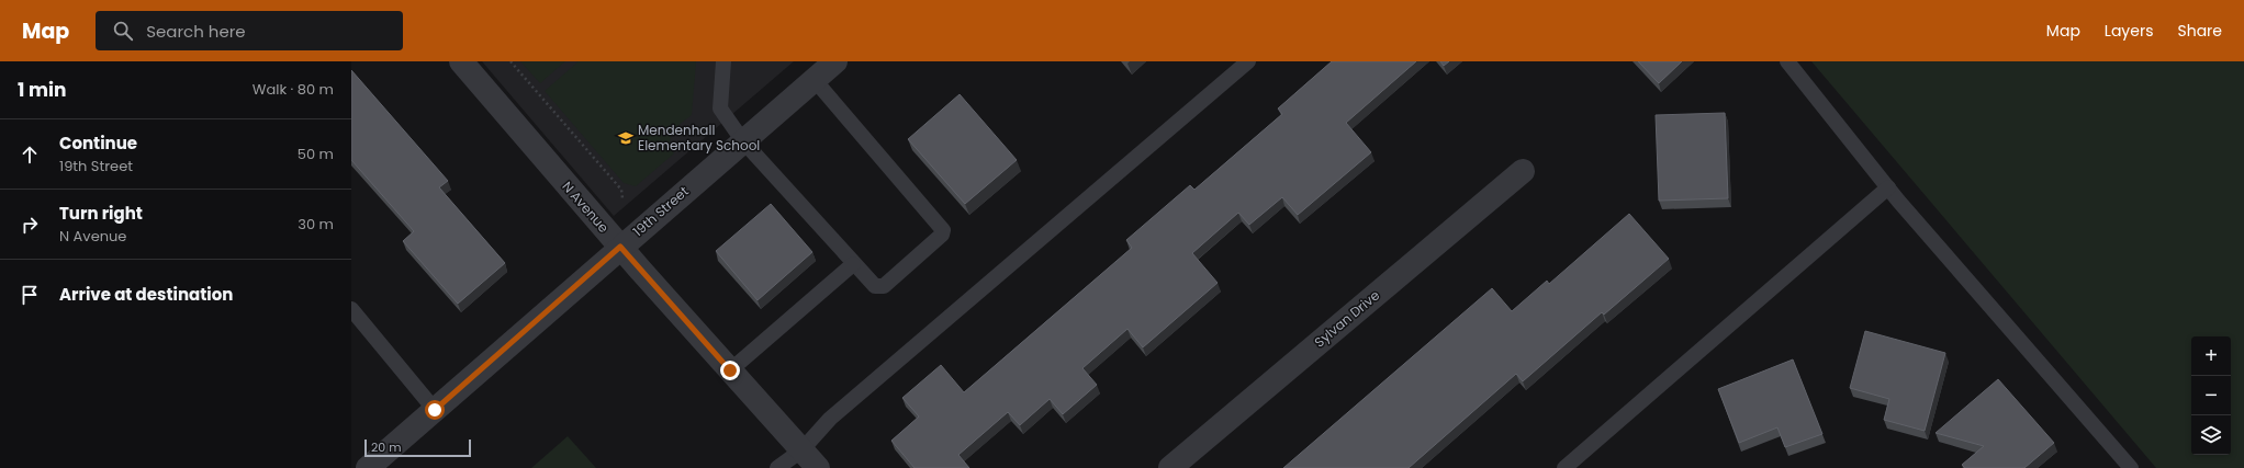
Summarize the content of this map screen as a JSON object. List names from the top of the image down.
{
  "streets": {
    "street": ["N Avenue", "19th Street", "Sylvan Drive"]
  },
  "crossings": [
    ["N Avenue", "19th Street"]
  ],
  "places": {
    "school or university": ["Mendenhall Elementary School"]
  },
  "scale_bar": "20 m",
  "page": {
    "header": "Map",
    "search": "Search here",
    "nav": ["Map", "Layers", "Share"],
    "heading": ["1 min", "Walk · 80 m"],
    "list": [
      ["Continue", "19th Street", "50 m"],
      ["Turn right", "N Avenue", "30 m"],
      "Arrive at destination"
    ],
    "map_buttons": ["+", "−"],
    "scale": "20 m"
  }
}
